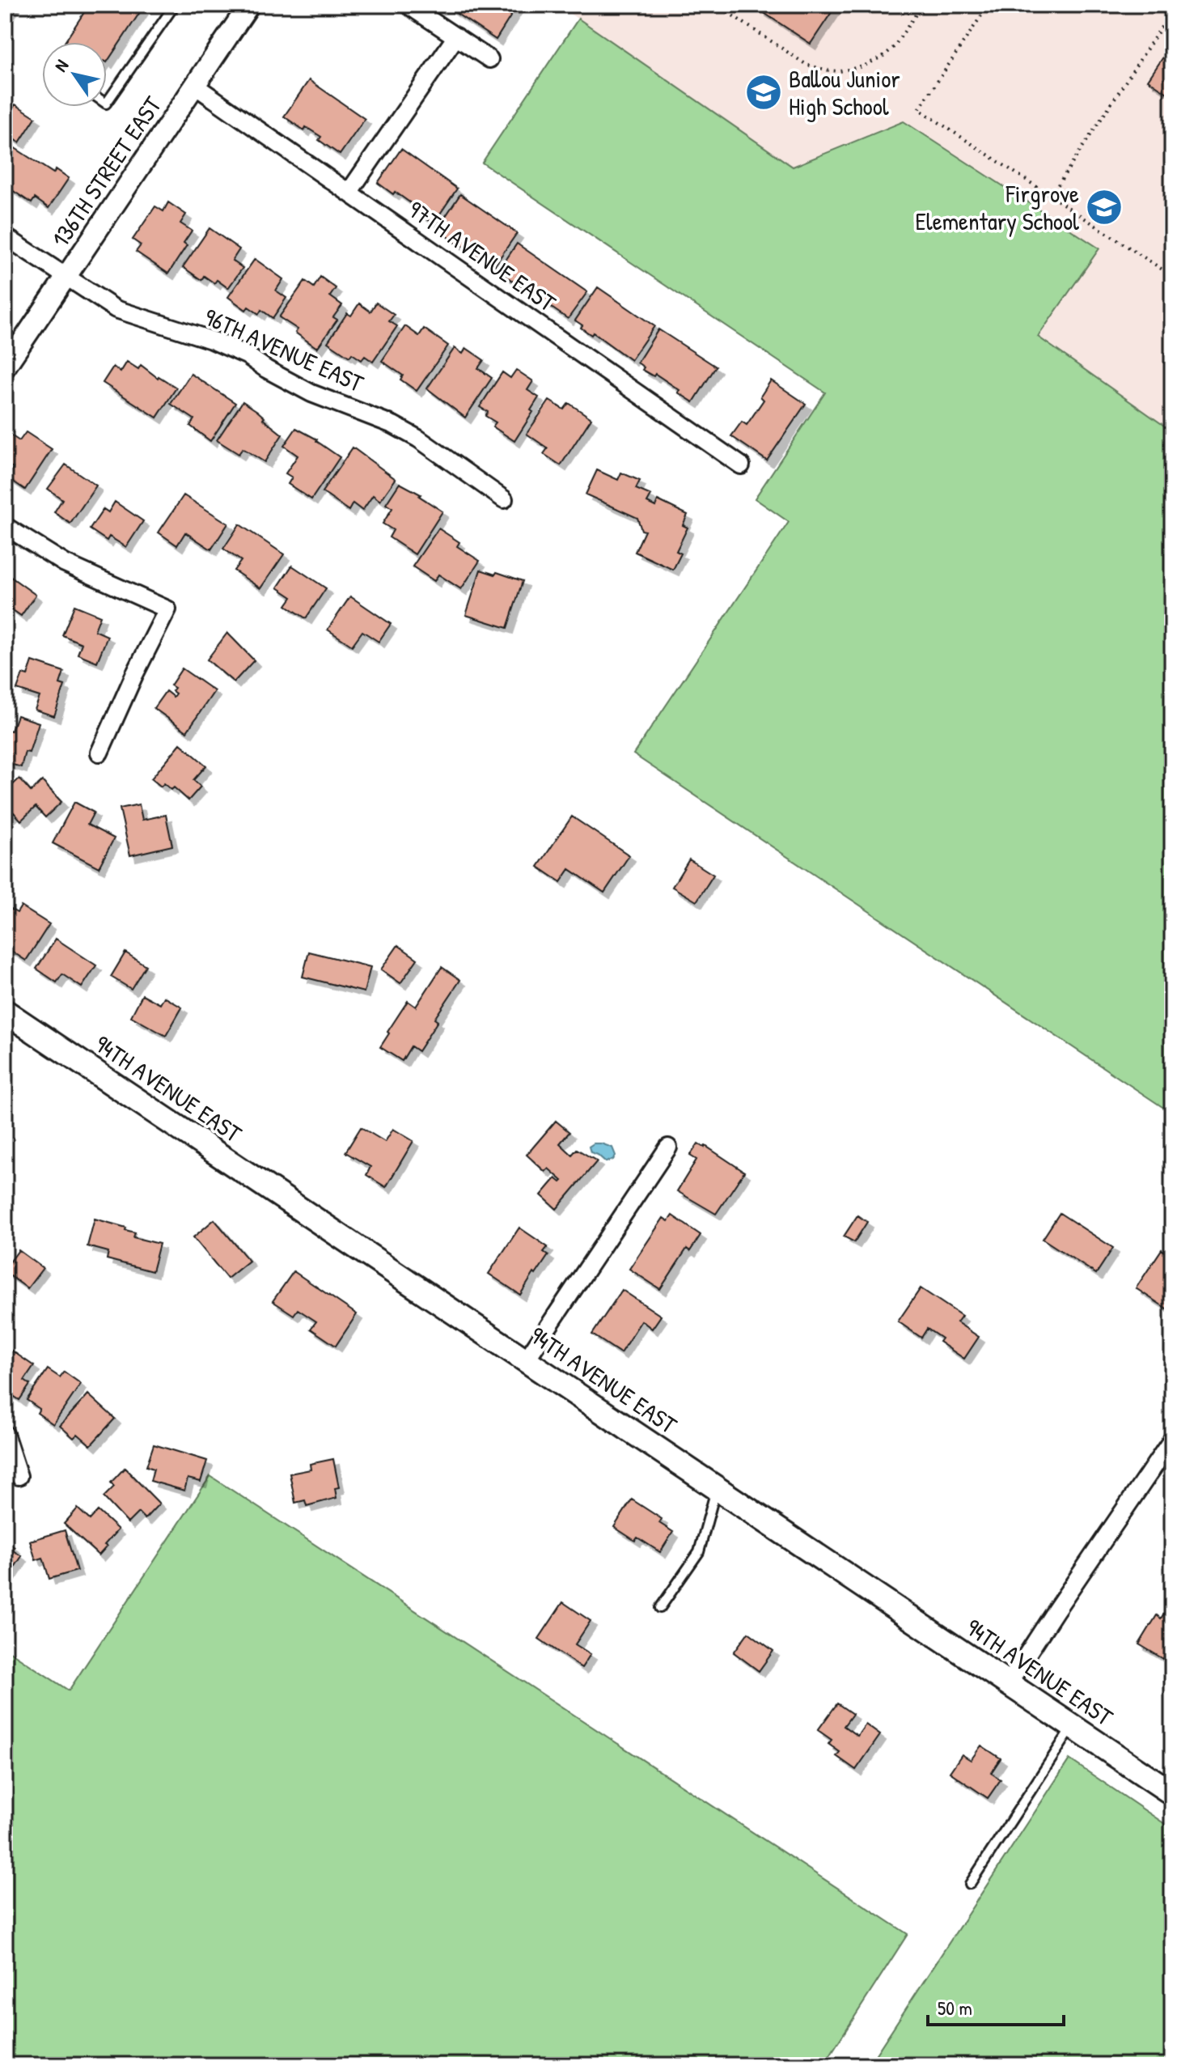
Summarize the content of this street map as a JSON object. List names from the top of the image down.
{
  "streets": {
    "main road": ["94TH AVENUE EAST"],
    "street": ["136TH STREET EAST", "97TH AVENUE EAST", "96TH AVENUE EAST"]
  },
  "crossings": [
    ["136TH STREET EAST", "97TH AVENUE EAST"],
    ["136TH STREET EAST", "96TH AVENUE EAST"]
  ],
  "places": {
    "school or university": ["Ballou Junior High School", "Firgrove Elementary School"]
  },
  "scale_bar": "50 m",
  "north": "top left"
}
